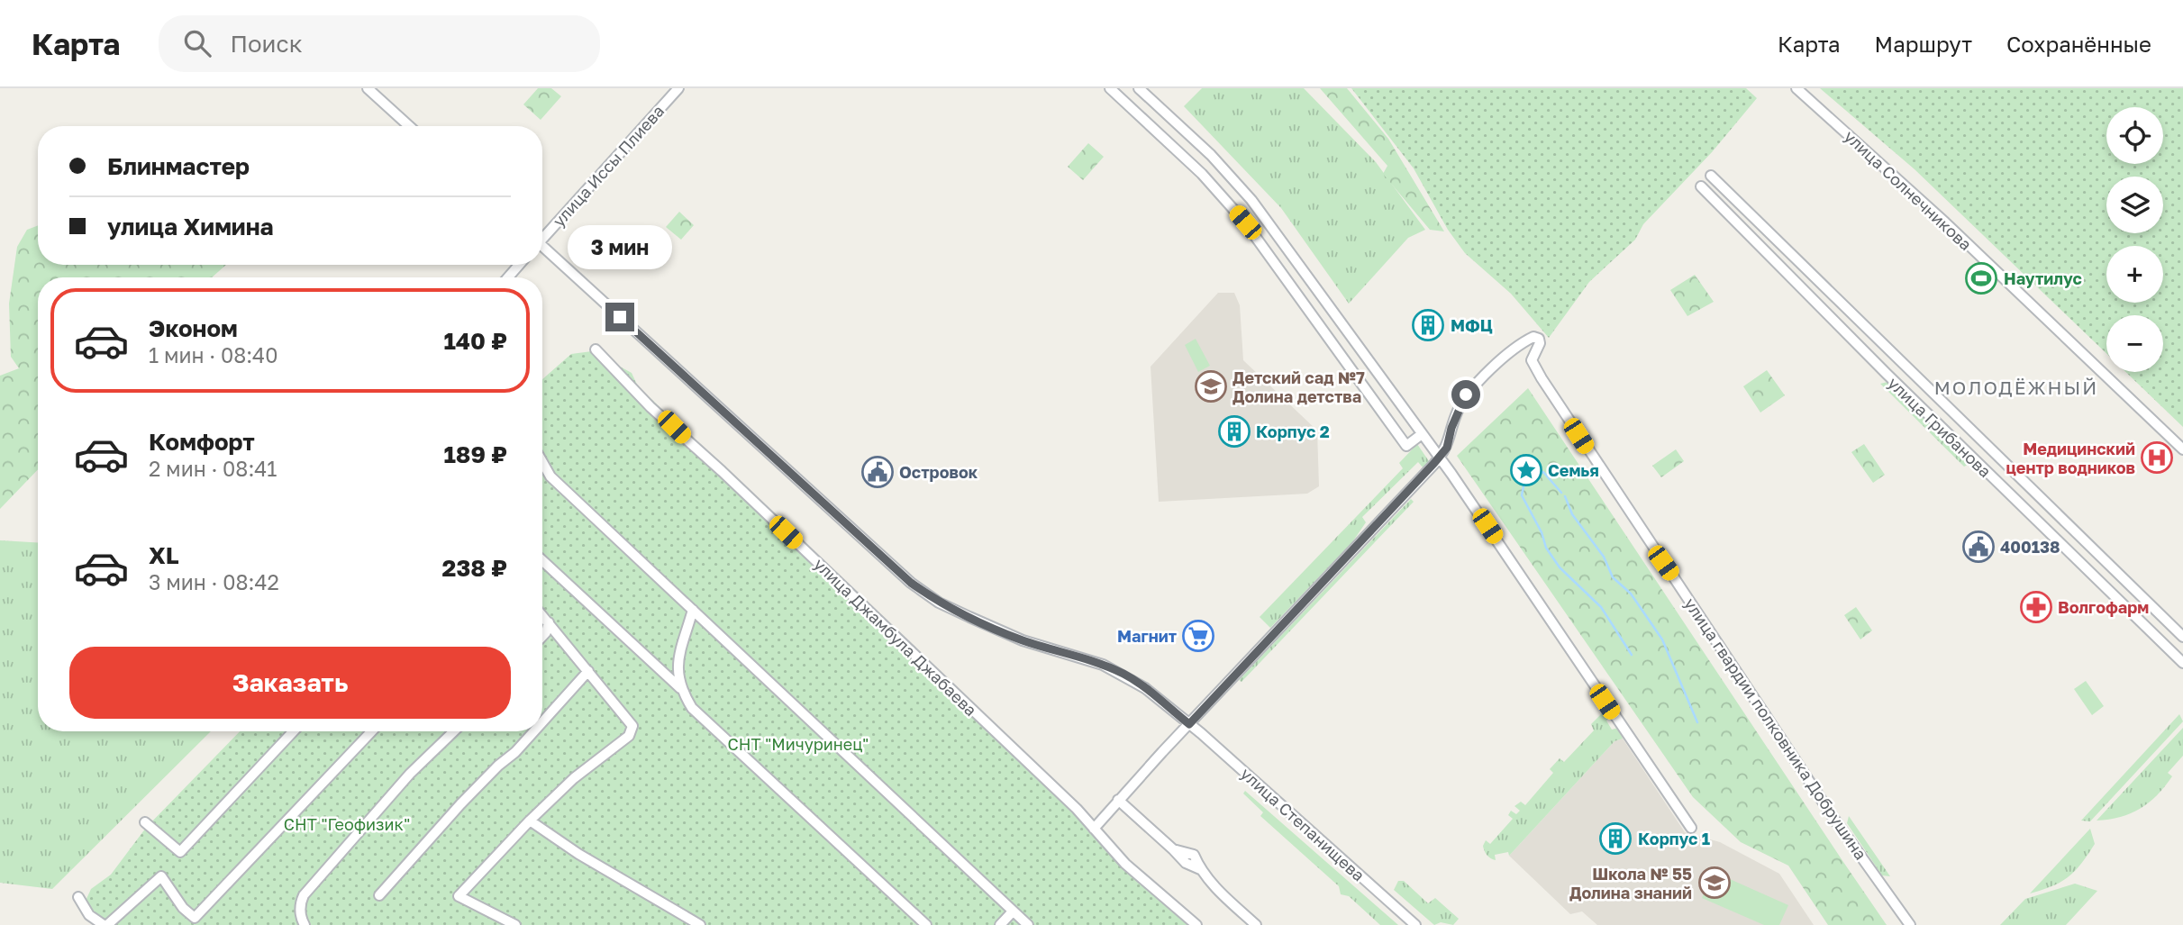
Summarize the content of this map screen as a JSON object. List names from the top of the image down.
{
  "streets": {
    "street": [
      "улица Иссы Плиева",
      "улица Солнечникова",
      "улица Грибанова",
      "улица Джамбула Джабаева",
      "улица гвардии полковника Добрушина",
      "улица Степанищева"
    ]
  },
  "districts": ["МОЛОДЁЖНЫЙ"],
  "parks": ["СНТ \"Мичуринец\"", "СНТ \"Геофизик\""],
  "places": {
    "sports": ["Наутилус"],
    "building": ["МФЦ", "Корпус 2", "Корпус 1"],
    "school or university": ["Детский сад №7 Долина детства", "Школа № 55 Долина знаний"],
    "hospital": ["Медицинский центр водников"],
    "place": ["Семья"],
    "public building": ["Островок", "400138"],
    "pharmacy": ["Волгофарм"],
    "supermarket": ["Магнит"]
  },
  "page": {
    "header": "Карта",
    "search": "Поиск",
    "nav": ["Карта", "Маршрут", "Сохранённые"],
    "map_buttons": ["+", "−"],
    "banner": ["Блинмастер", "улица Химина"],
    "bubble": "3 мин",
    "list": [
      {
        "name": "Эконом",
        "note": "1 мин · 08:40",
        "value": "140 ₽"
      },
      {
        "name": "Комфорт",
        "note": "2 мин · 08:41",
        "value": "189 ₽"
      },
      {
        "name": "XL",
        "note": "3 мин · 08:42",
        "value": "238 ₽"
      }
    ],
    "buttons": "Заказать"
  }
}
